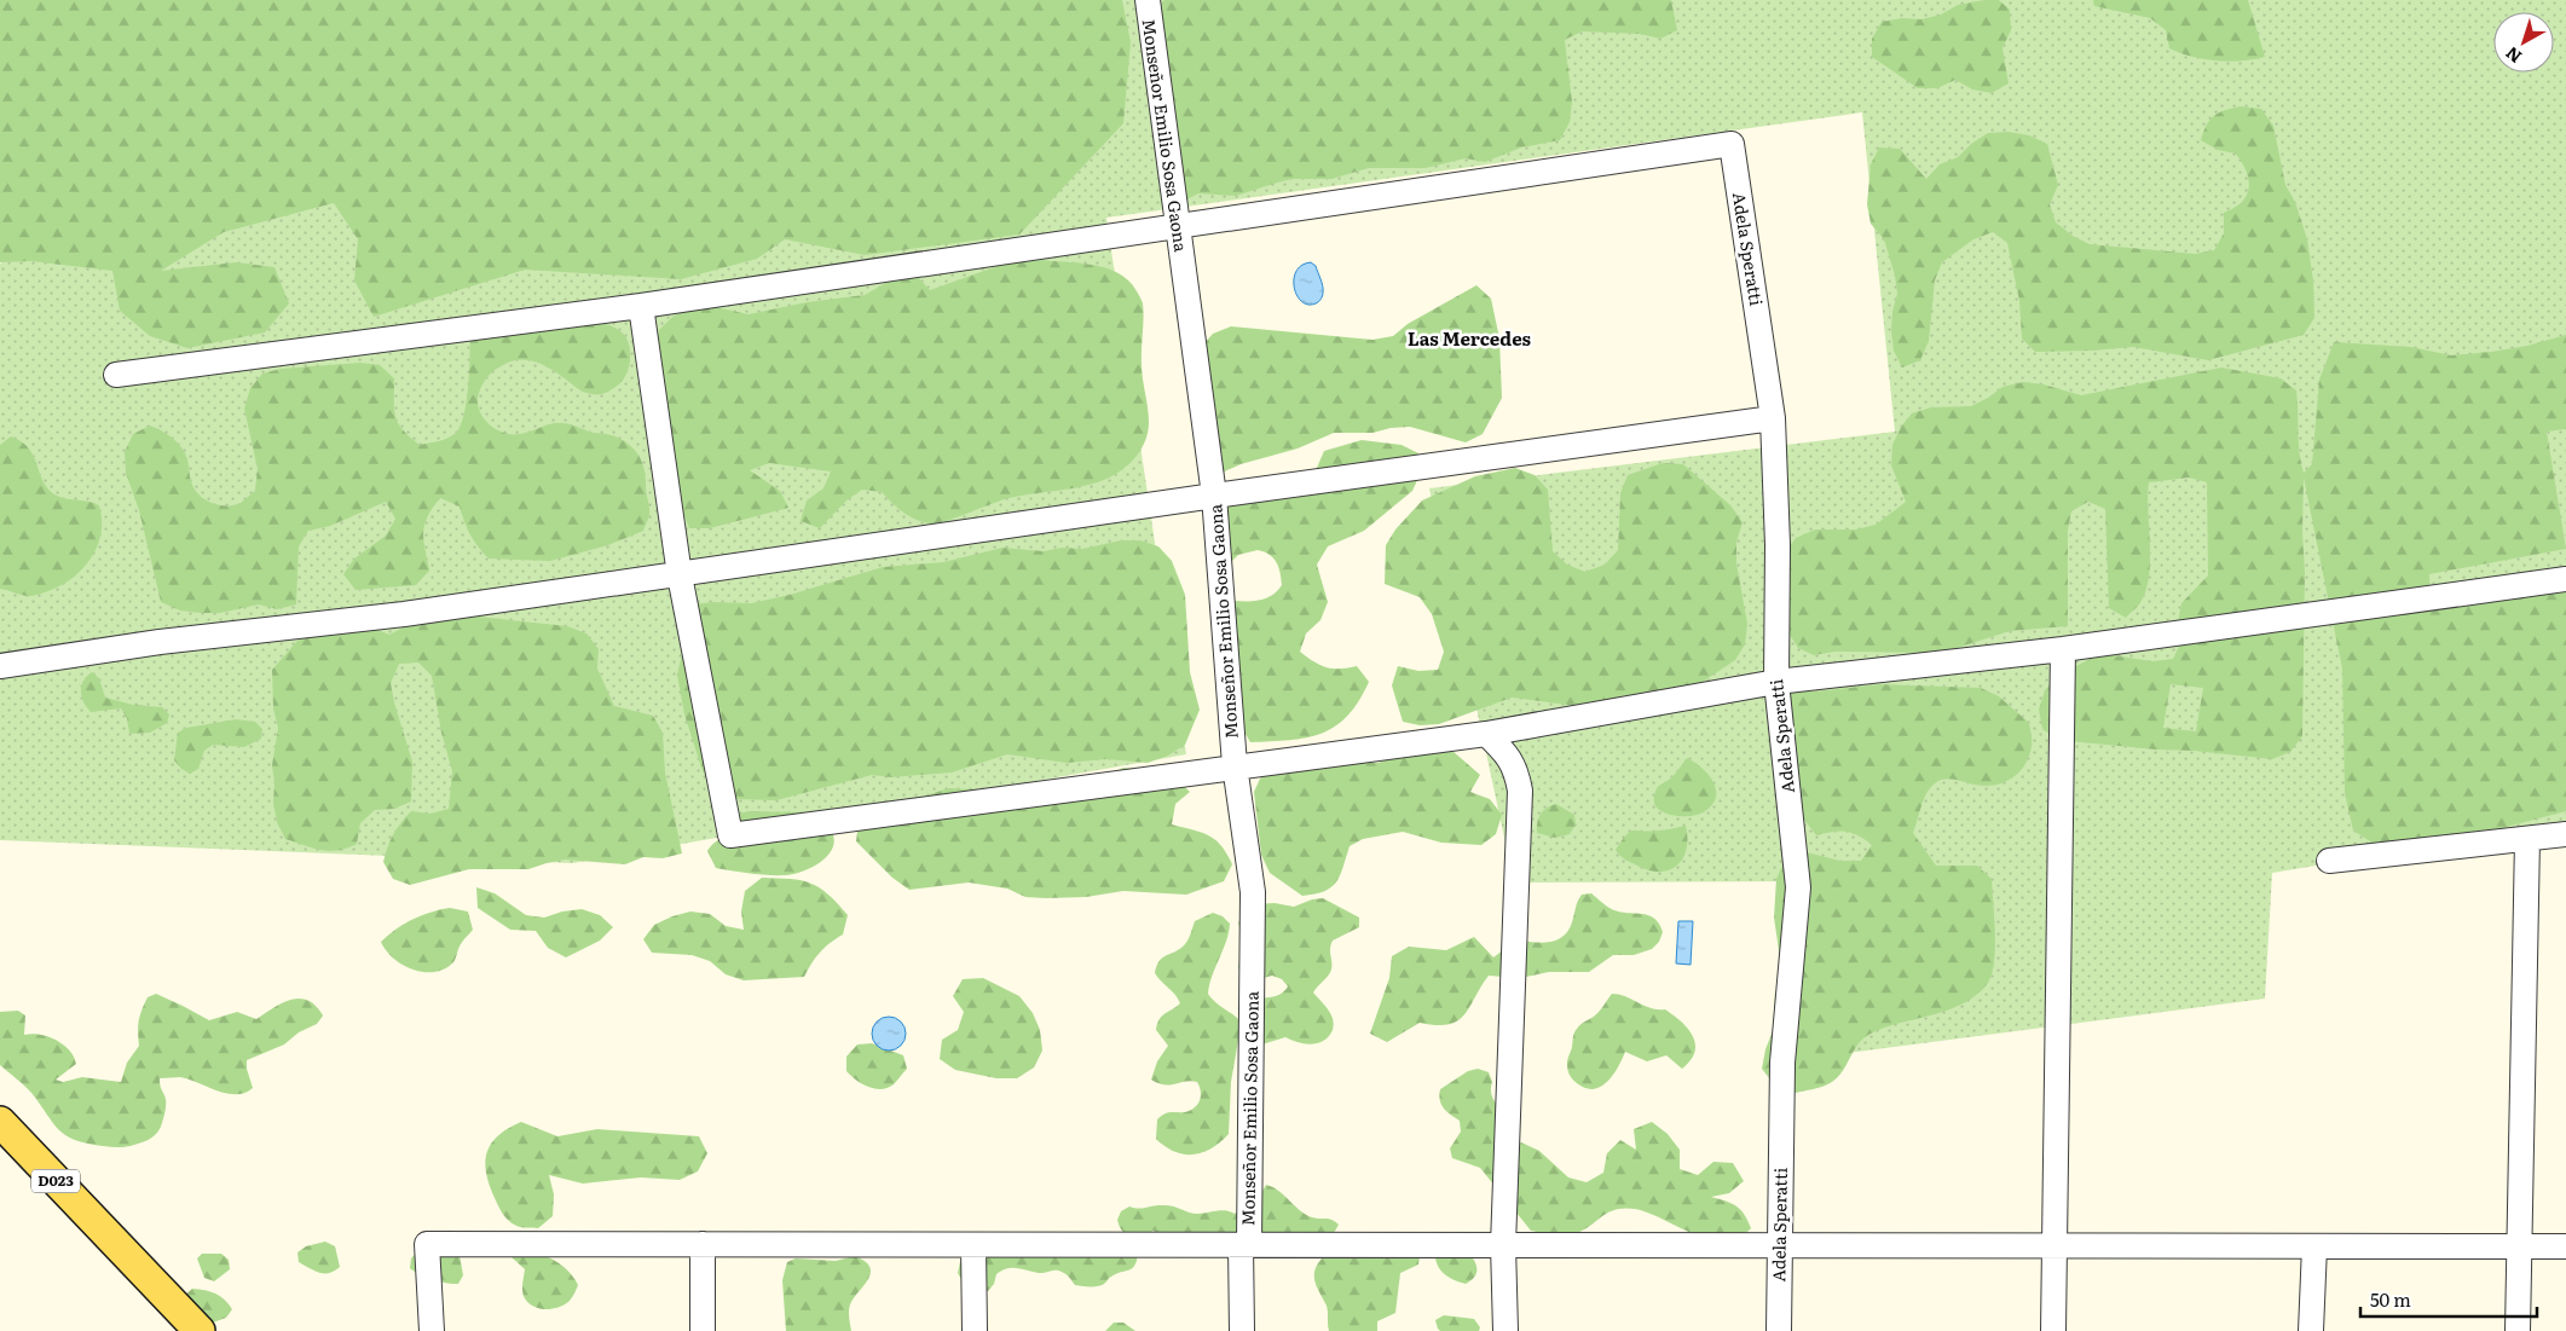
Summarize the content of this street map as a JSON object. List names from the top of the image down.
{
  "streets": {
    "main road": ["D023"],
    "street": ["Monseñor Emilio Sosa Gaona", "Adela Speratti"]
  },
  "crossings": [
    ["Monseñor Emilio Sosa Gaona", "Adela Speratti"]
  ],
  "districts": ["Las Mercedes"],
  "scale_bar": "50 m",
  "north": "bottom left"
}
